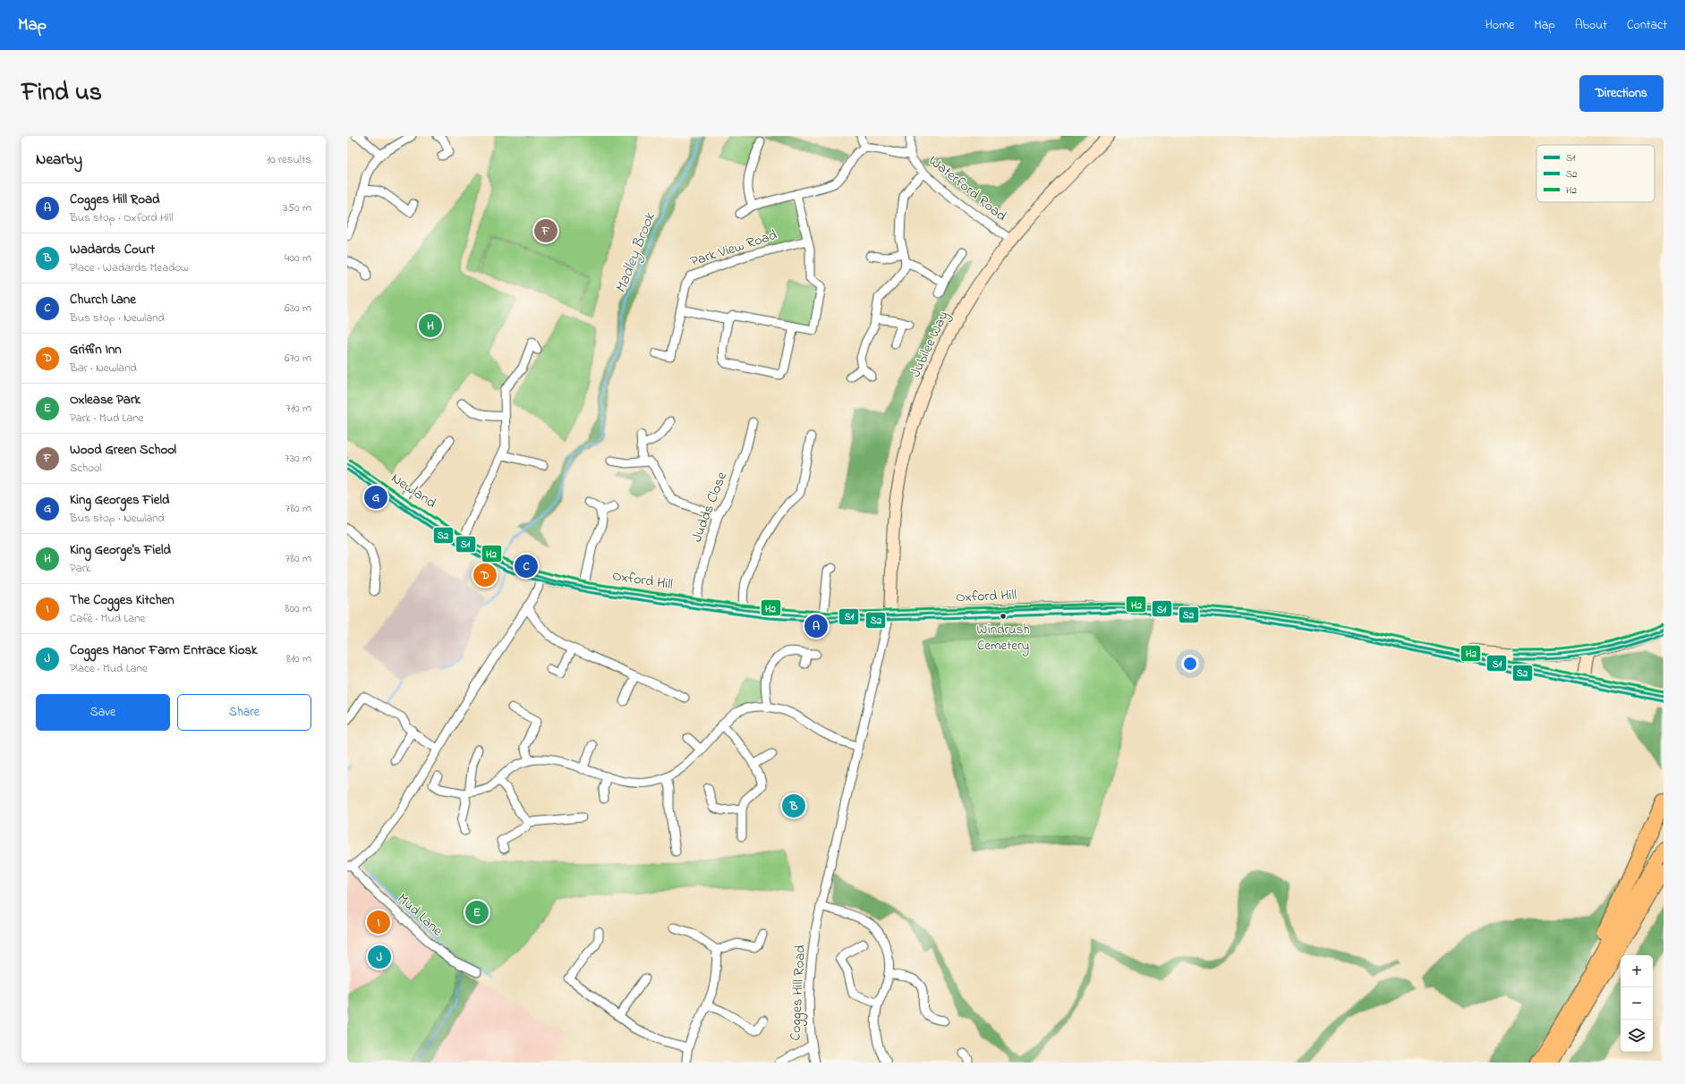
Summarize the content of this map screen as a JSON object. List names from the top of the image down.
{
  "streets": {
    "main road": ["Jubilee Way", "Newland", "Oxford Hill"],
    "street": [
      "Waterford Road",
      "Park View Road",
      "Judds Close",
      "Mud Lane",
      "Cogges Hill Road"
    ]
  },
  "crossings": [
    ["Waterford Road", "Jubilee Way"],
    ["Jubilee Way", "Oxford Hill"],
    ["Jubilee Way", "Cogges Hill Road"],
    ["Newland", "Oxford Hill"],
    ["Judds Close", "Oxford Hill"],
    ["Oxford Hill", "Cogges Hill Road"]
  ],
  "water": ["Madley Brook"],
  "places": ["Windrush Cemetery"],
  "lines": ["transit line H2", "transit line S1", "transit line S2"],
  "legend": ["S1", "S2", "H2"],
  "page": {
    "header": "Map",
    "nav": [
      "Home",
      "Map",
      "About",
      "Contact"
    ],
    "title": "Find us",
    "buttons": [
      "Directions",
      ["Save", "Share"]
    ],
    "heading": ["Nearby", "10 results"],
    "list": [
      {
        "mark": "A",
        "name": "Cogges Hill Road",
        "note": "Bus stop · Oxford Hill",
        "value": "350 m"
      },
      {
        "mark": "B",
        "name": "Wadards Court",
        "note": "Place · Wadards Meadow",
        "value": "400 m"
      },
      {
        "mark": "C",
        "name": "Church Lane",
        "note": "Bus stop · Newland",
        "value": "630 m"
      },
      {
        "mark": "D",
        "name": "Griffin Inn",
        "note": "Bar · Newland",
        "value": "670 m"
      },
      {
        "mark": "E",
        "name": "Oxlease Park",
        "note": "Park · Mud Lane",
        "value": "710 m"
      },
      {
        "mark": "F",
        "name": "Wood Green School",
        "note": "School",
        "value": "730 m"
      },
      {
        "mark": "G",
        "name": "King Georges Field",
        "note": "Bus stop · Newland",
        "value": "780 m"
      },
      {
        "mark": "H",
        "name": "King George's Field",
        "note": "Park",
        "value": "780 m"
      },
      {
        "mark": "I",
        "name": "The Cogges Kitchen",
        "note": "Café · Mud Lane",
        "value": "800 m"
      },
      {
        "mark": "J",
        "name": "Cogges Manor Farm Entrace Kiosk",
        "note": "Place · Mud Lane",
        "value": "810 m"
      }
    ],
    "pins": [
      "F",
      "H",
      "G",
      "C",
      "D",
      "A",
      "B",
      "E",
      "I",
      "J"
    ],
    "map_buttons": ["+", "−"]
  }
}
